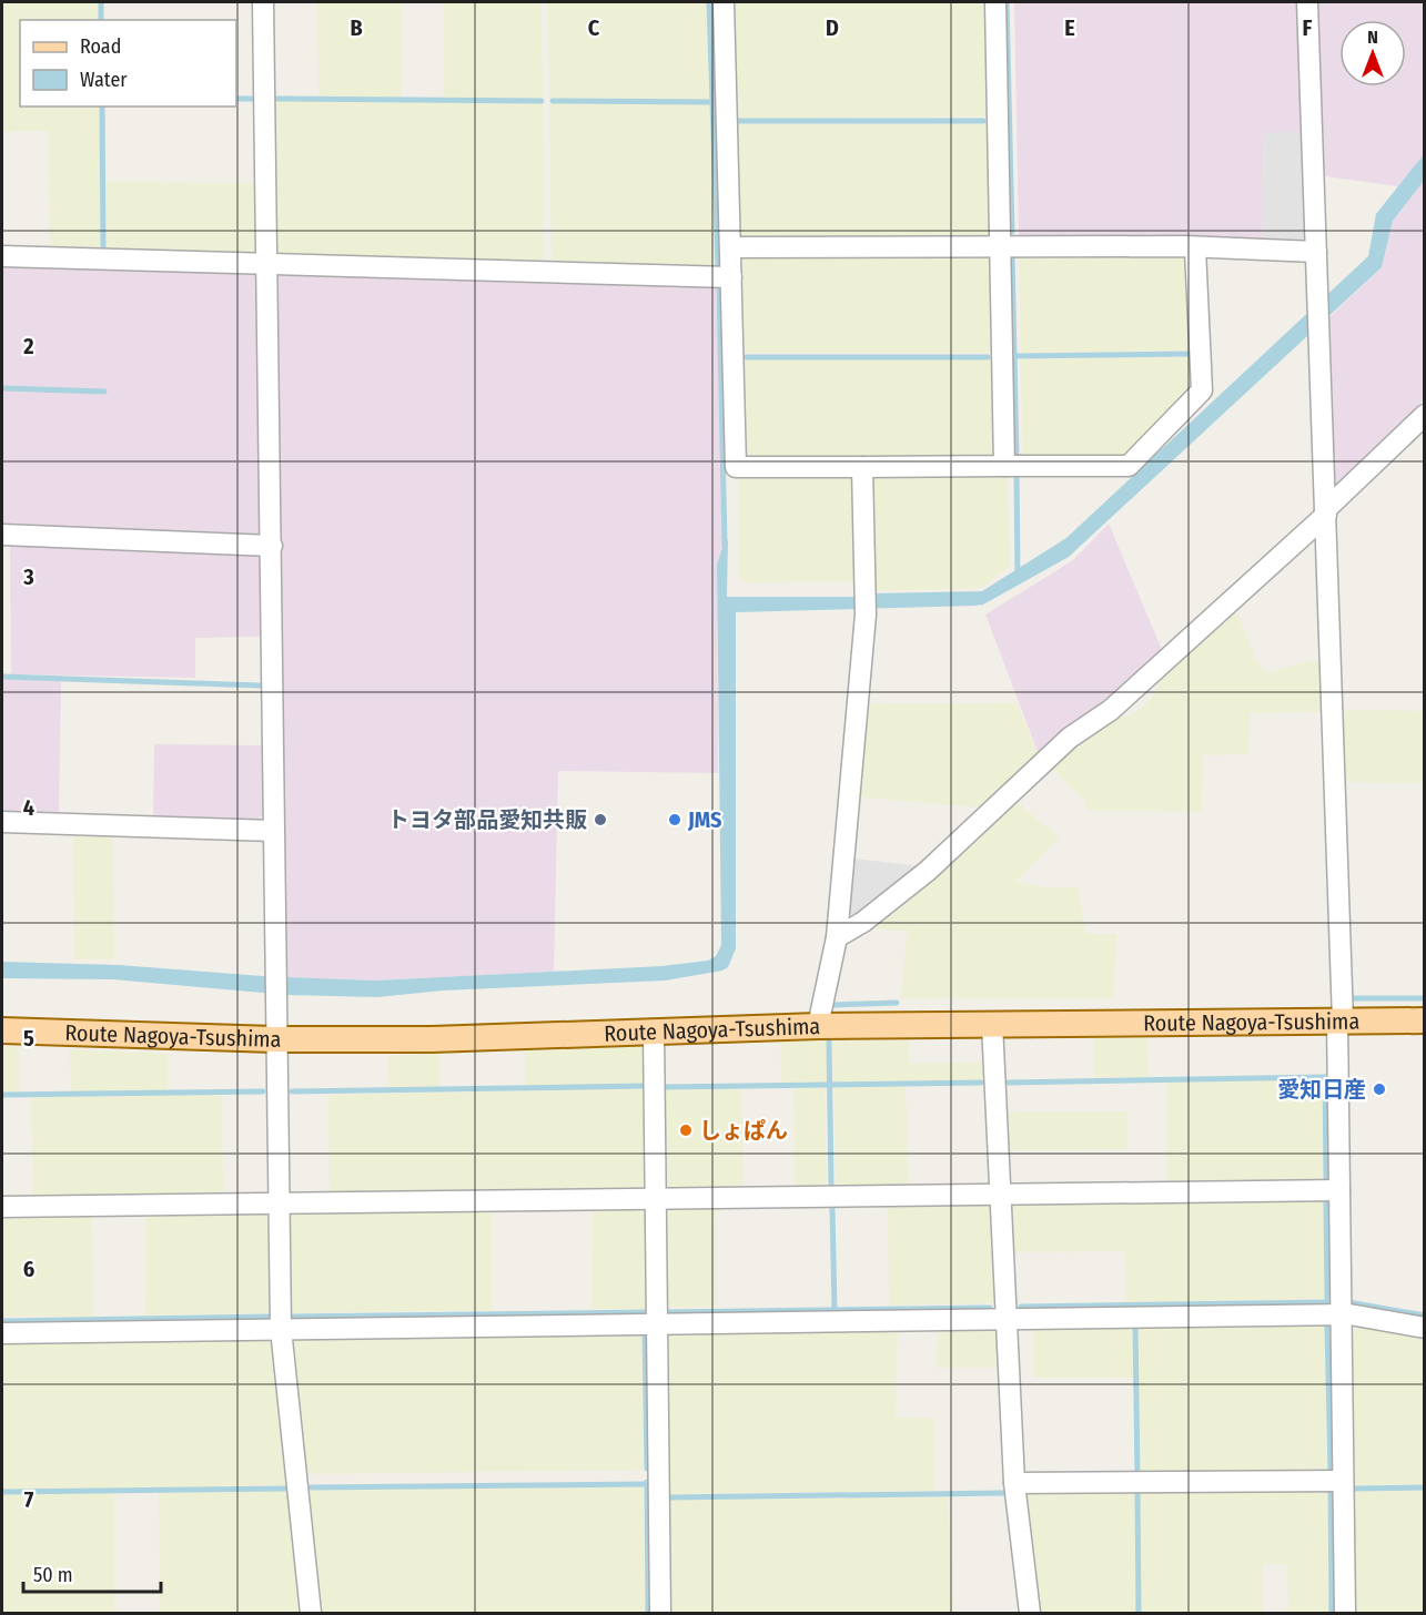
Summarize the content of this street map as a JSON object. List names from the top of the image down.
{
  "streets": {
    "main road": ["Route Nagoya-Tsushima"]
  },
  "places": [
    "トヨタ部品愛知共販",
    "JMS",
    "愛知日産",
    "しょぱん"
  ],
  "legend": ["Road", "Water"],
  "scale_bar": "50 m",
  "north": "top",
  "grid": {
    "columns": [
      "B",
      "C",
      "D",
      "E",
      "F"
    ],
    "rows": [
      "2",
      "3",
      "4",
      "5",
      "6",
      "7"
    ]
  }
}
